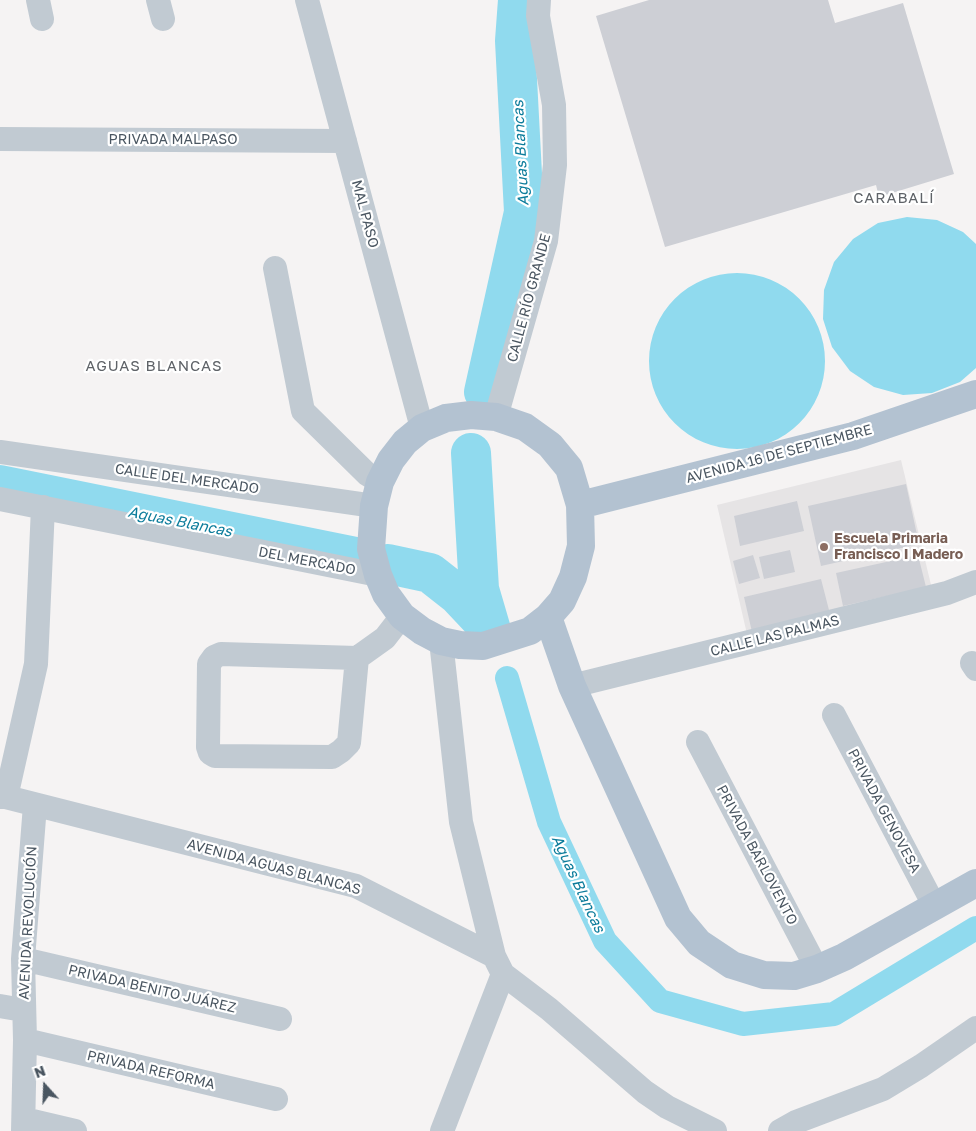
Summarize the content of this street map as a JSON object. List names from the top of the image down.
{
  "streets": {
    "main road": ["AVENIDA 16 DE SEPTIEMBRE"],
    "street": [
      "PRIVADA MALPASO",
      "MAL PASO",
      "CALLE RÍO GRANDE",
      "CALLE DEL MERCADO",
      "DEL MERCADO",
      "CALLE LAS PALMAS",
      "PRIVADA GENOVESA",
      "PRIVADA BARLOVENTO",
      "AVENIDA AGUAS BLANCAS",
      "AVENIDA REVOLUCIÓN",
      "PRIVADA BENITO JUÁREZ",
      "PRIVADA REFORMA"
    ]
  },
  "crossings": [
    ["PRIVADA MALPASO", "MAL PASO"],
    ["AVENIDA AGUAS BLANCAS", "AVENIDA REVOLUCIÓN"],
    ["AVENIDA REVOLUCIÓN", "PRIVADA BENITO JUÁREZ"],
    ["AVENIDA REVOLUCIÓN", "PRIVADA REFORMA"]
  ],
  "districts": ["CARABALÍ", "AGUAS BLANCAS"],
  "water": ["Aguas Blancas"],
  "places": ["Escuela Primaria Francisco I Madero"],
  "north": "top"
}
